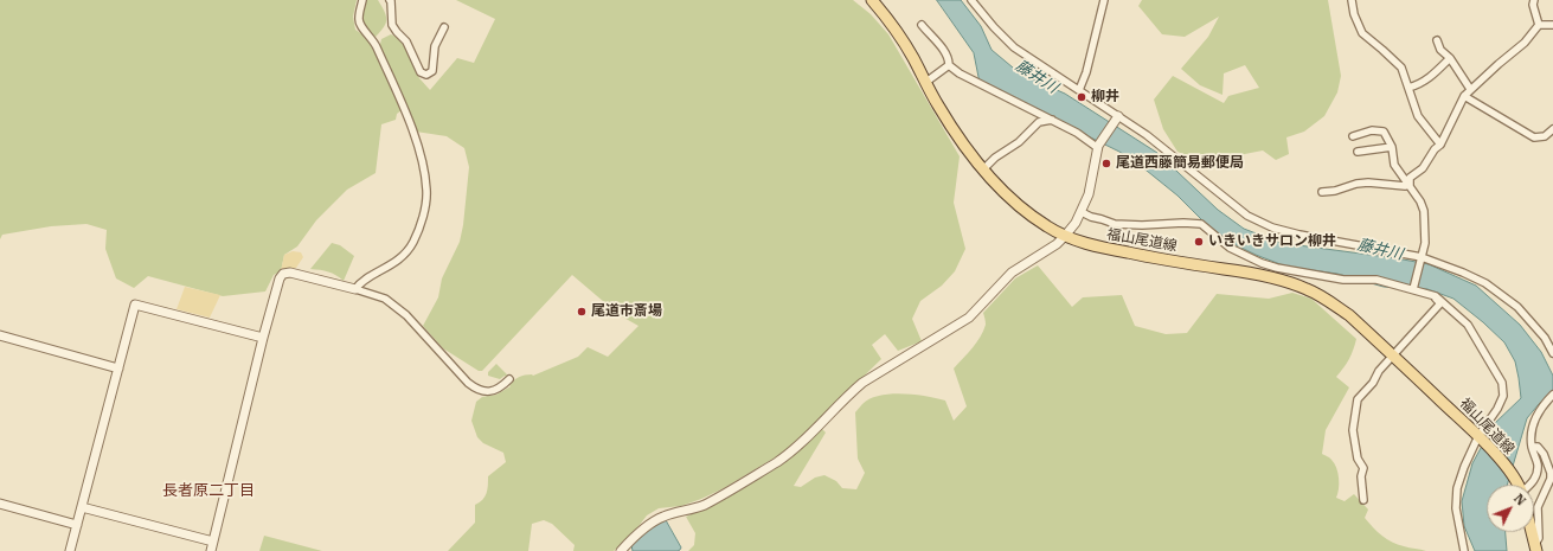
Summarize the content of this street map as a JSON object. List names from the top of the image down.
{
  "streets": {
    "main road": ["福山尾道線"]
  },
  "districts": ["長者原二丁目"],
  "water": ["藤井川"],
  "places": [
    "柳井",
    "尾道西藤簡易郵便局",
    "いきいきサロン柳井",
    "尾道市斎場"
  ],
  "north": "top right"
}
